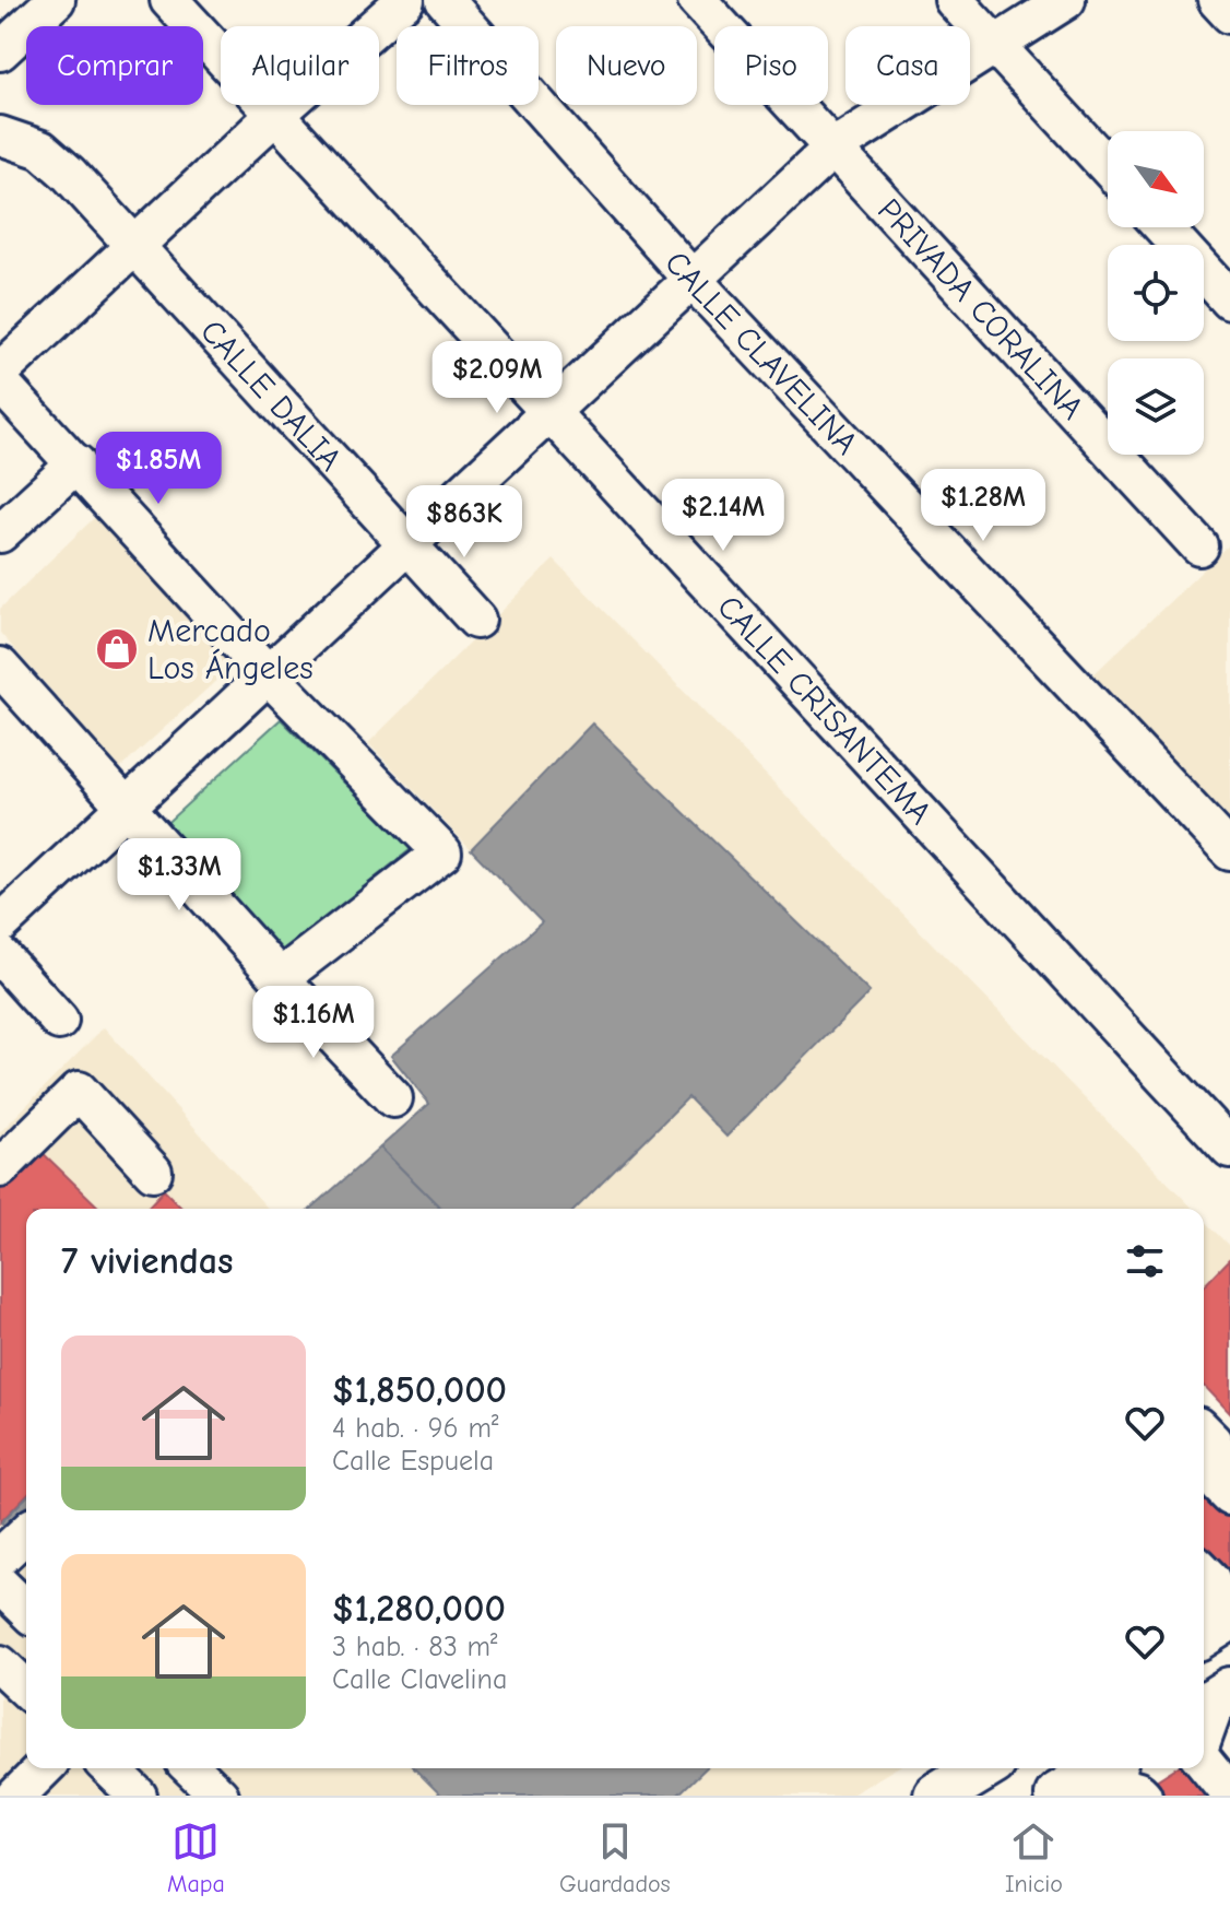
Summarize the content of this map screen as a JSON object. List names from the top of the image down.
{
  "streets": {
    "street": [
      "PRIVADA CORALINA",
      "CALLE CLAVELINA",
      "CALLE DALIA",
      "CALLE CRISANTEMA"
    ]
  },
  "places": {
    "shop": ["Mercado Los Ángeles"]
  },
  "north": "bottom right",
  "page": {
    "chip": [
      "Comprar",
      "Alquilar",
      "Filtros",
      "Nuevo",
      "Piso",
      "Casa"
    ],
    "price": [
      "$2.09M",
      "$1.85M",
      "$1.28M",
      "$2.14M",
      "$863K",
      "$1.33M",
      "$1.16M"
    ],
    "heading": "7 viviendas",
    "list": [
      {
        "name": "$1,850,000",
        "note": "4 hab. · 96 m² · Calle Espuela"
      },
      {
        "name": "$1,280,000",
        "note": "3 hab. · 83 m² · Calle Clavelina"
      }
    ],
    "tabs": ["Mapa", "Guardados", "Inicio"]
  }
}
